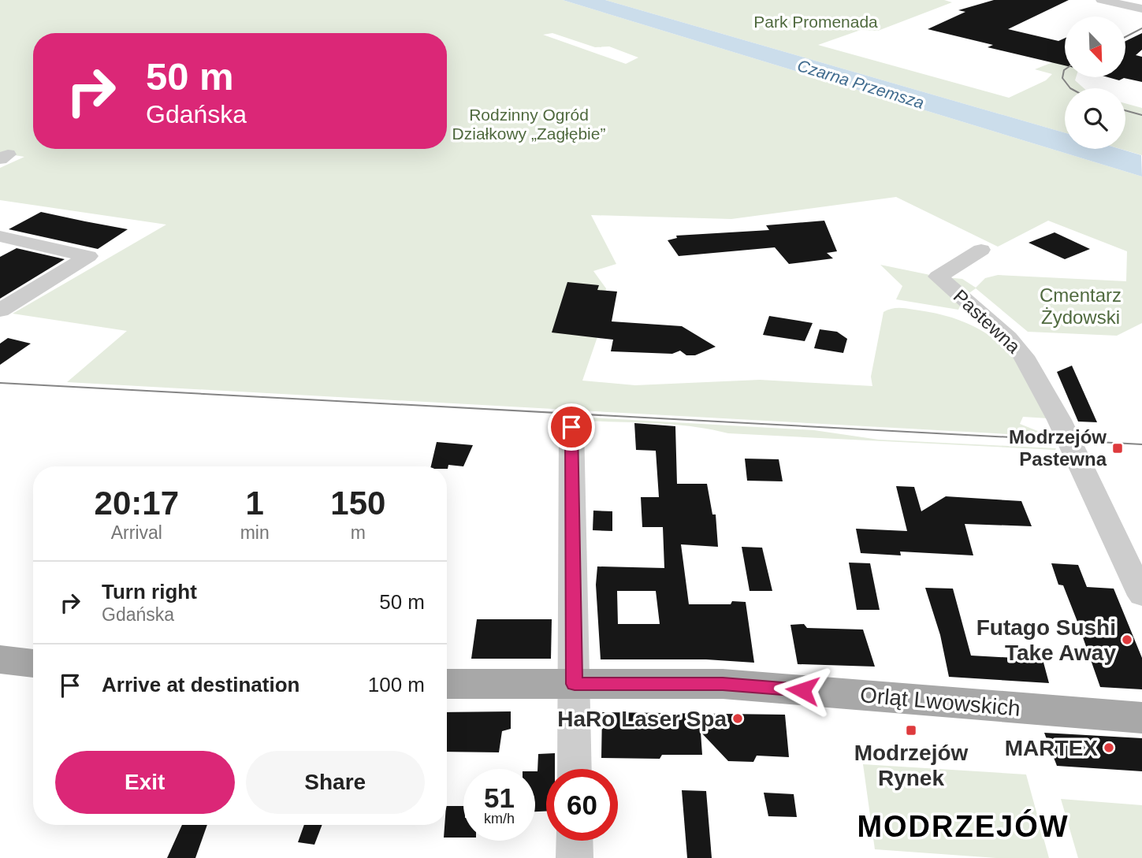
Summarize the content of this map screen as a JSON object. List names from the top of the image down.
{
  "streets": {
    "main road": ["Orląt Lwowskich"],
    "street": ["Pastewna"]
  },
  "districts": ["MODRZEJÓW"],
  "water": ["Czarna Przemsza"],
  "parks": ["Park Promenada", "Rodzinny Ogród Działkowy „Zagłębie”", "Cmentarz Żydowski"],
  "places": {
    "transit": ["Modrzejów Pastewna", "Modrzejów Rynek"],
    "other": ["Futago Sushi Take Away", "HaRo Laser Spa", "MARTEX"]
  },
  "north": "bottom right",
  "page": {
    "turn": ["50 m", "Gdańska"],
    "eta": [
      "20:17",
      "Arrival",
      "1",
      "min",
      "150",
      "m"
    ],
    "list": [
      {
        "name": "Turn right",
        "note": "Gdańska",
        "value": "50 m"
      },
      {
        "name": "Arrive at destination",
        "value": "100 m"
      }
    ],
    "buttons": ["Exit", "Share"],
    "speed": "51 km/h",
    "limit": "60"
  }
}
